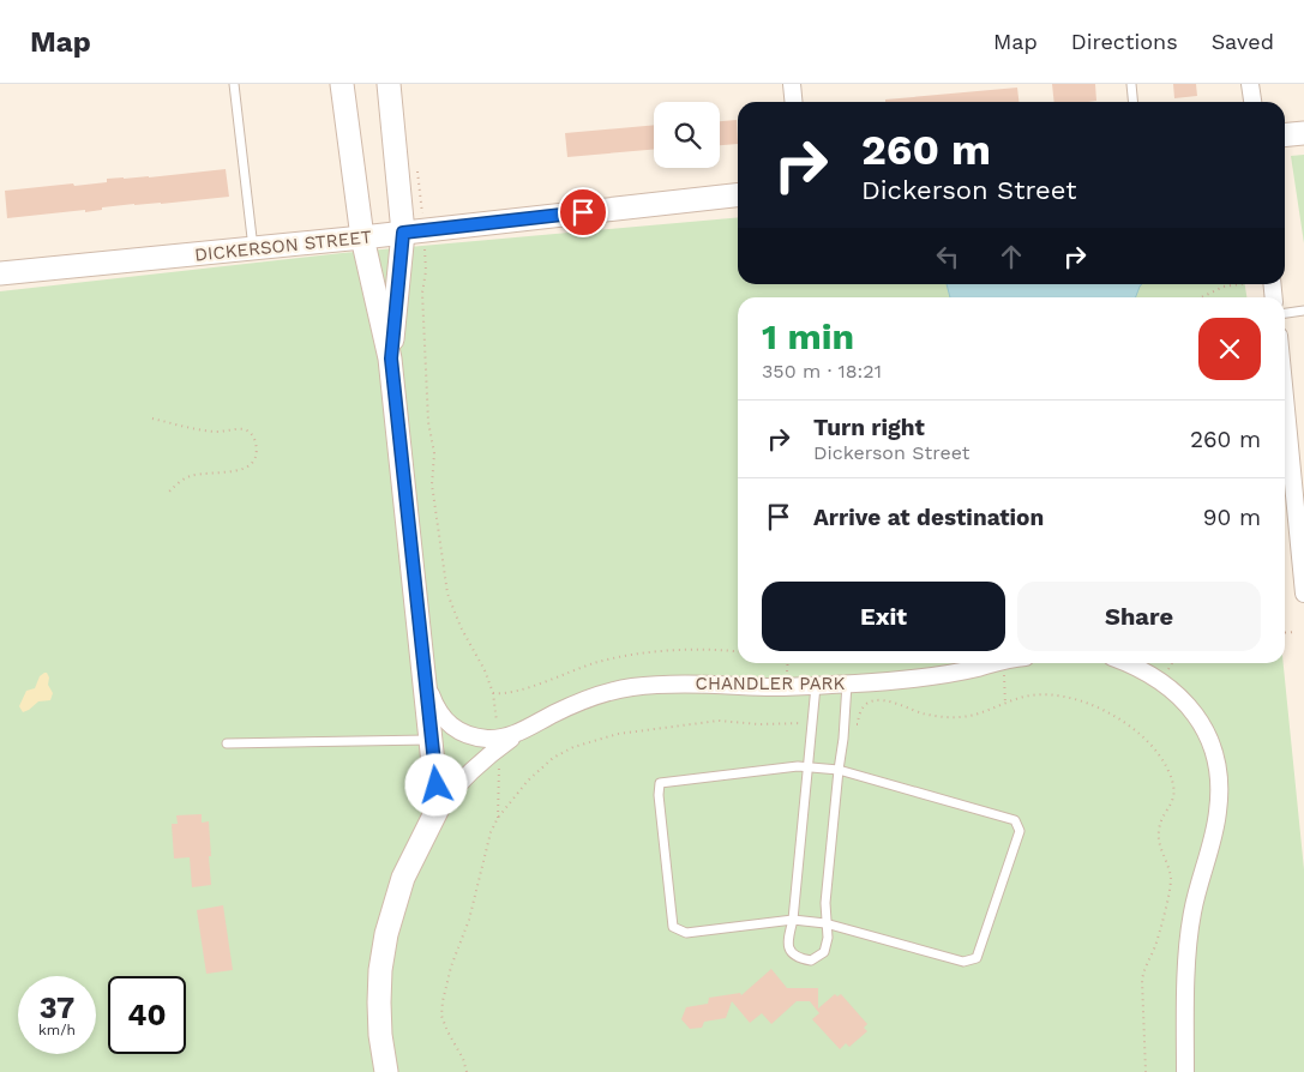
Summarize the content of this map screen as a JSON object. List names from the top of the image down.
{
  "streets": {
    "street": ["DICKERSON STREET", "CHANDLER PARK"]
  },
  "page": {
    "header": "Map",
    "nav": ["Map", "Directions", "Saved"],
    "turn": ["260 m", "Dickerson Street"],
    "heading": ["1 min", "350 m · 18:21"],
    "list": [
      {
        "name": "Turn right",
        "note": "Dickerson Street",
        "value": "260 m"
      },
      {
        "name": "Arrive at destination",
        "value": "90 m"
      }
    ],
    "buttons": ["Exit", "Share"],
    "speed": "37 km/h",
    "limit": "40"
  }
}
